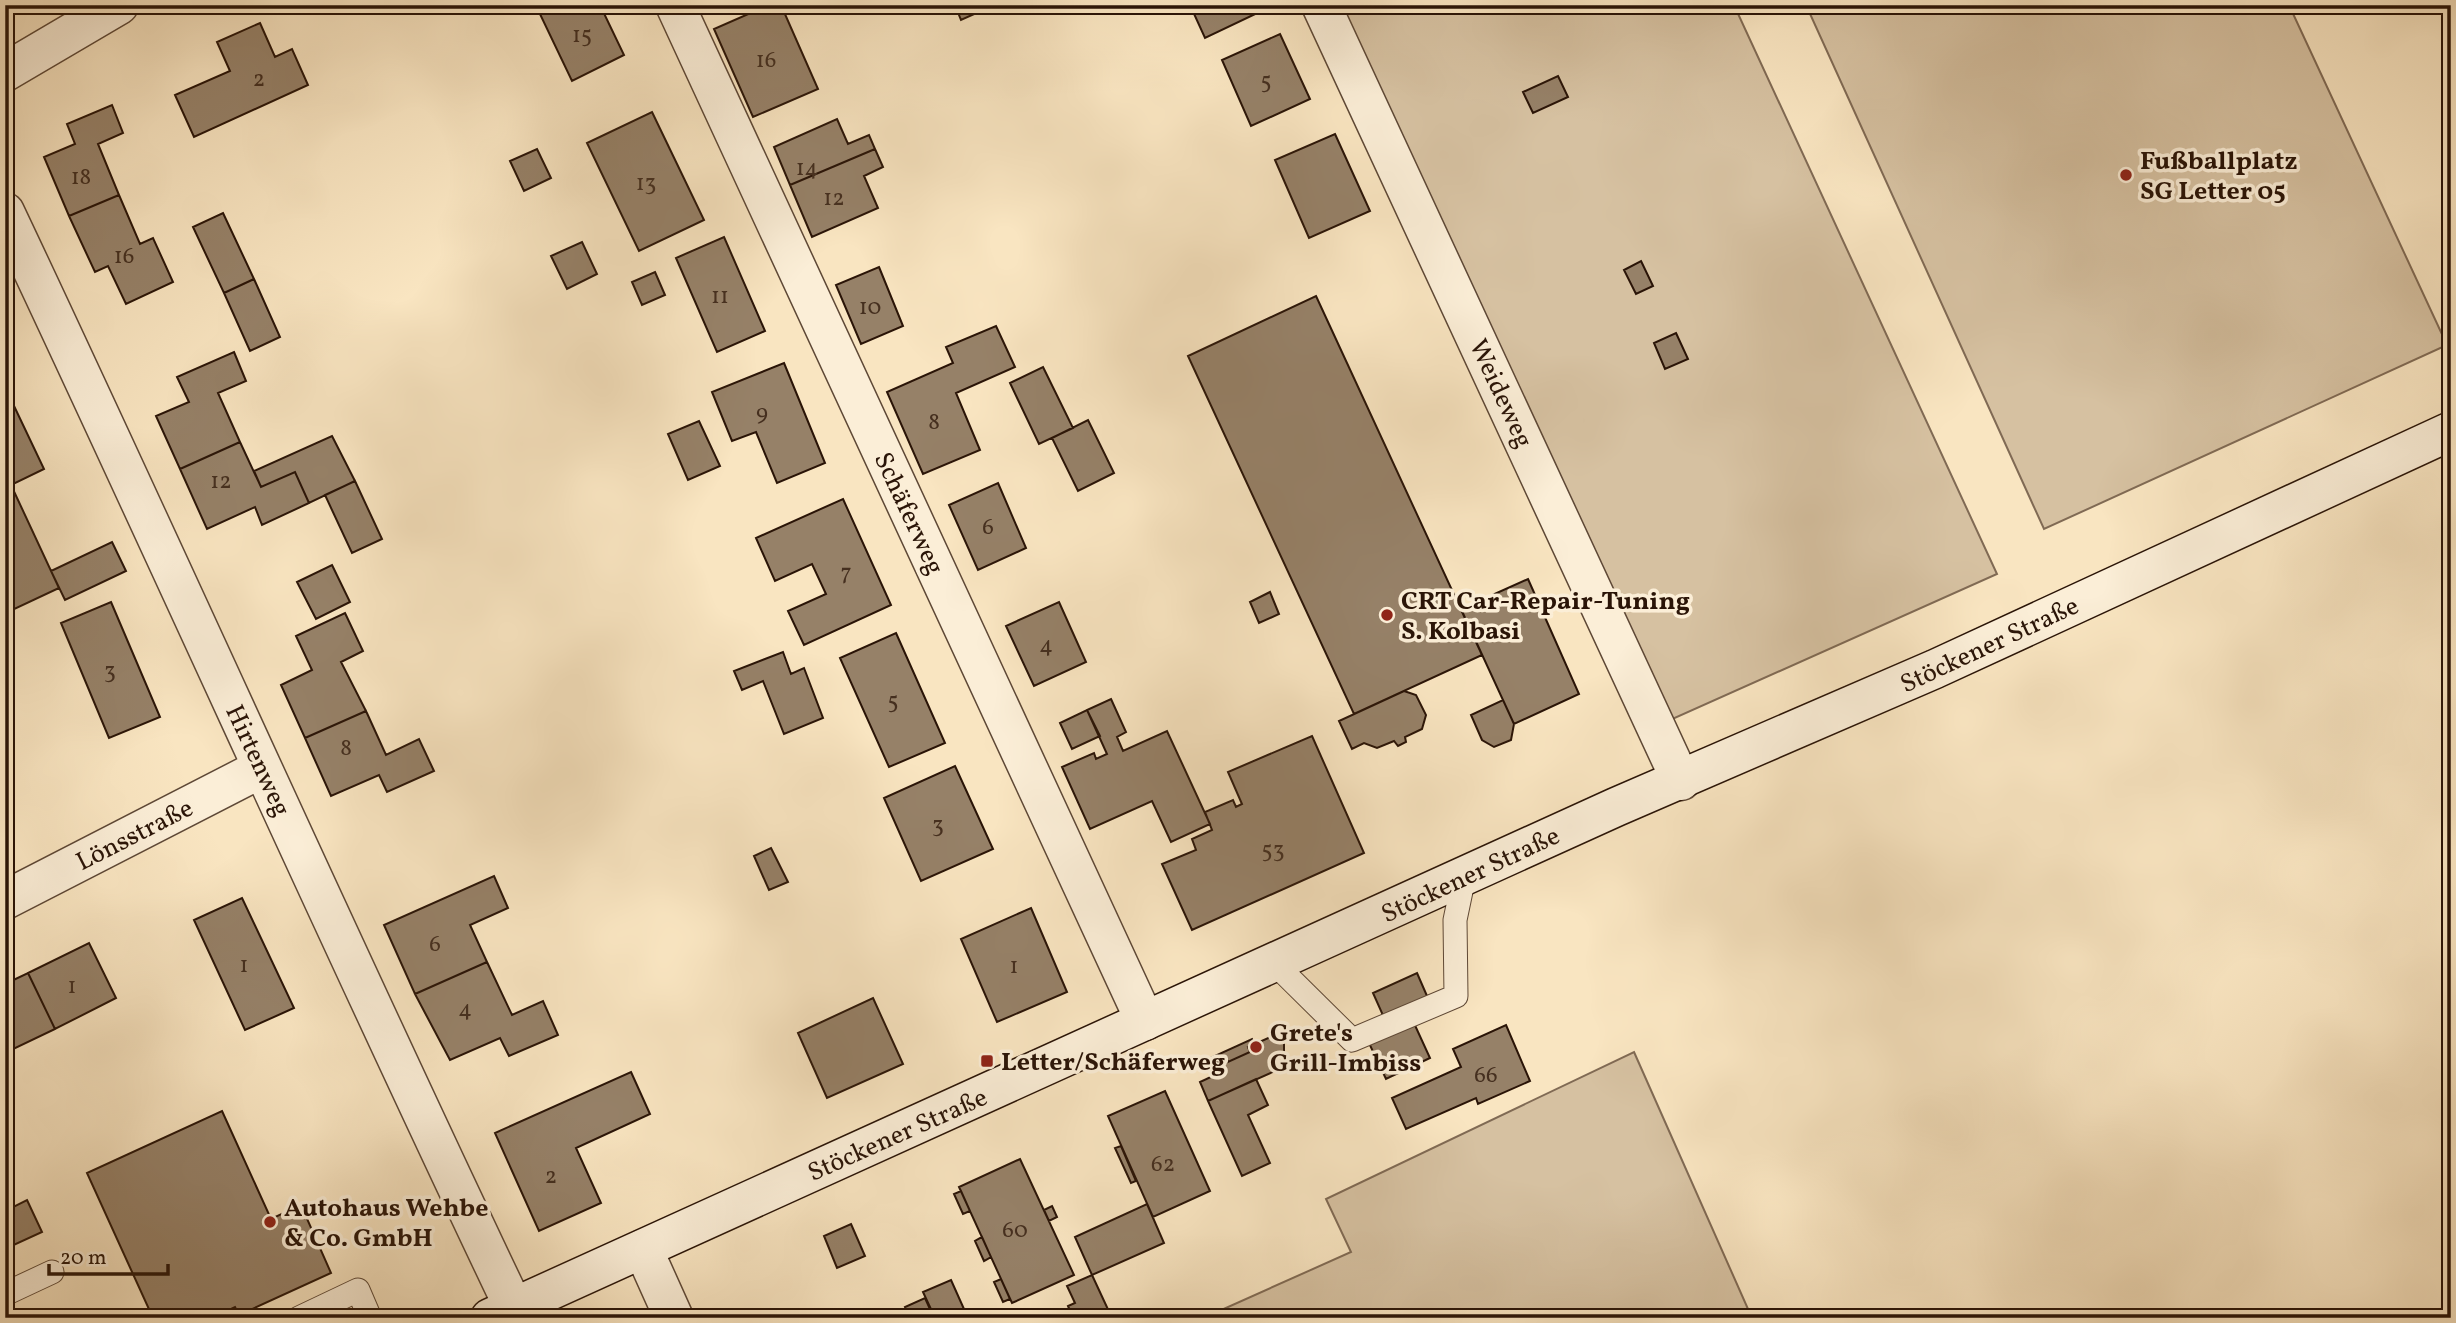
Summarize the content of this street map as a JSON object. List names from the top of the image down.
{
  "streets": {
    "street": [
      "Weideweg",
      "Schäferweg",
      "Stöckener Straße",
      "Hirtenweg",
      "Lönsstraße"
    ]
  },
  "crossings": [
    ["Weideweg", "Stöckener Straße"],
    ["Schäferweg", "Stöckener Straße"],
    ["Stöckener Straße", "Hirtenweg"],
    ["Hirtenweg", "Lönsstraße"]
  ],
  "places": {
    "other": [
      "Fußballplatz SG Letter 05",
      "CRT Car-Repair-Tuning S. Kolbasi",
      "Grete's Grill-Imbiss",
      "Autohaus Wehbe & Co. GmbH"
    ],
    "transit": ["Letter/Schäferweg"]
  },
  "house_numbers": [
    "15",
    "16",
    "2",
    "5",
    "14",
    "18",
    "13",
    "12",
    "16",
    "11",
    "10",
    "9",
    "8",
    "12",
    "6",
    "7",
    "4",
    "3",
    "5",
    "8",
    "3",
    "53",
    "6",
    "1",
    "1",
    "1",
    "4",
    "66",
    "62",
    "2",
    "60"
  ],
  "scale_bar": "20 m"
}
